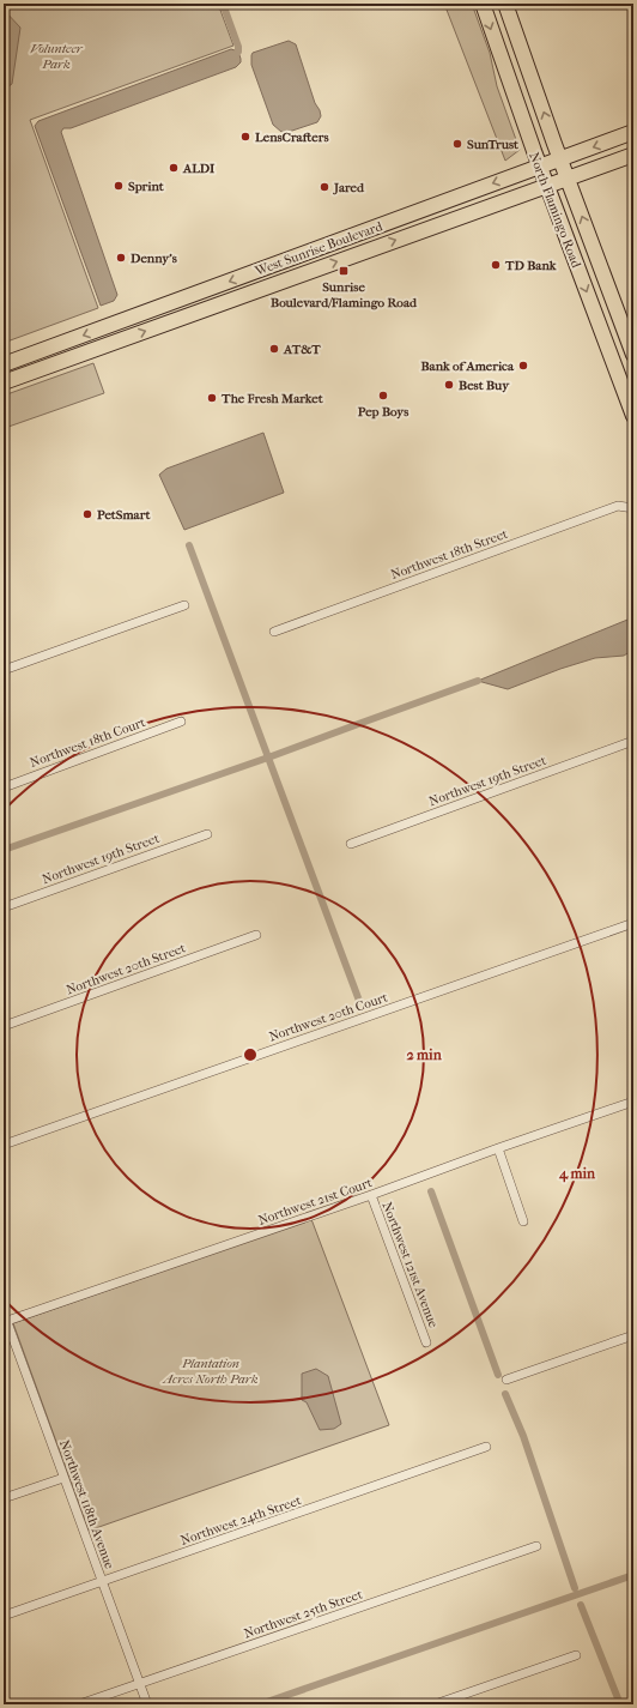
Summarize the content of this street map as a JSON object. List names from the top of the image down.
{
  "streets": {
    "highway": ["North Flamingo Road", "West Sunrise Boulevard"],
    "street": [
      "Northwest 18th Street",
      "Northwest 18th Court",
      "Northwest 19th Street",
      "Northwest 20th Street",
      "Northwest 20th Court",
      "Northwest 21st Court",
      "Northwest 121st Avenue",
      "Northwest 118th Avenue",
      "Northwest 24th Street",
      "Northwest 25th Street"
    ]
  },
  "crossings": [
    ["North Flamingo Road", "West Sunrise Boulevard"],
    ["Northwest 21st Court", "Northwest 121st Avenue"],
    ["Northwest 21st Court", "Northwest 118th Avenue"],
    ["Northwest 118th Avenue", "Northwest 24th Street"],
    ["Northwest 118th Avenue", "Northwest 25th Street"]
  ],
  "parks": ["Volunteer Park", "Plantation Acres North Park"],
  "places": {
    "other": [
      "LensCrafters",
      "SunTrust",
      "ALDI",
      "Sprint",
      "Jared",
      "Denny's",
      "TD Bank",
      "AT&T",
      "Bank of America",
      "Best Buy",
      "Pep Boys",
      "The Fresh Market",
      "PetSmart"
    ],
    "transit": ["Sunrise Boulevard/Flamingo Road"]
  },
  "rings": ["2 min", "4 min"]
}
